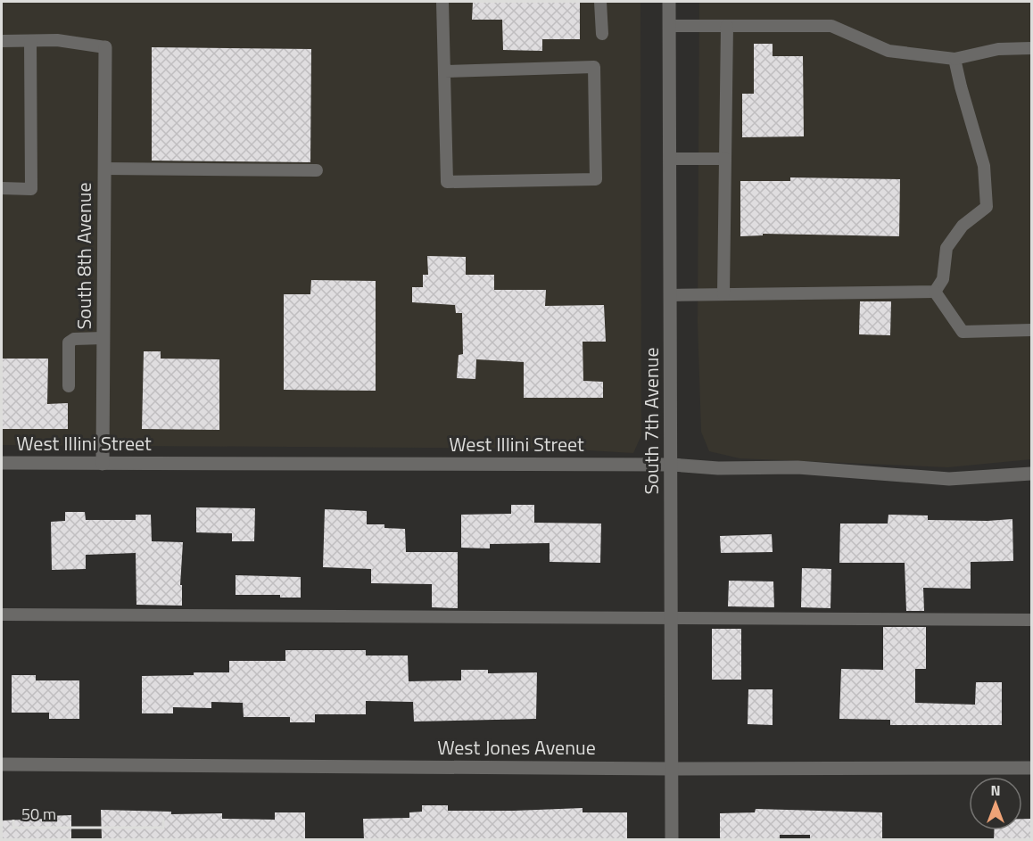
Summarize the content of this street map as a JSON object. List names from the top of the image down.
{
  "streets": {
    "street": [
      "South 8th Avenue",
      "South 7th Avenue",
      "West Illini Street",
      "West Jones Avenue"
    ]
  },
  "crossings": [
    ["South 8th Avenue", "West Illini Street"],
    ["South 7th Avenue", "West Illini Street"],
    ["South 7th Avenue", "West Jones Avenue"]
  ],
  "scale_bar": "50 m",
  "north": "top"
}
